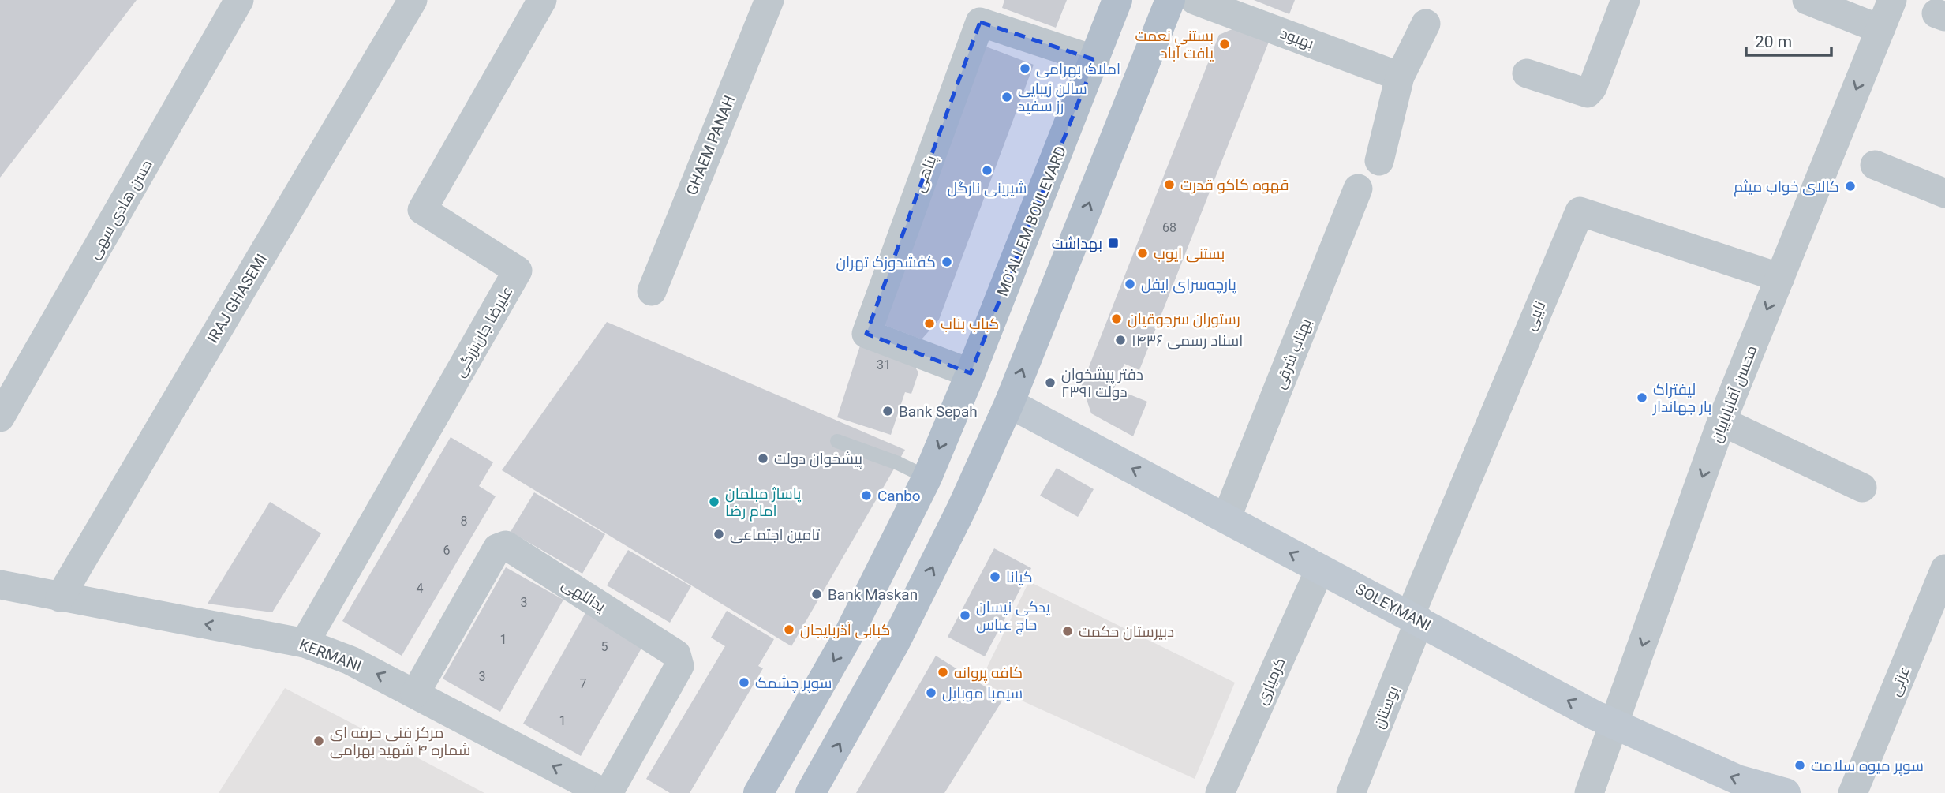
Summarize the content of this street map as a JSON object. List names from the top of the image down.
{
  "streets": {
    "main road": ["MO'ALLEM BOULEVARD", "SOLEYMANI"],
    "street": [
      "بهبود",
      "GHAEM PANAH",
      "پناهی",
      "حسن هادی سهی",
      "IRAJ GHASEMI",
      "نایبی",
      "علیرضا جان‌بزرگی",
      "بهتاب شرقی",
      "محسن آقاباباییان",
      "یداللهی",
      "KERMANI",
      "کرمیاری",
      "عزتی",
      "بوستان"
    ]
  },
  "crossings": [
    ["پناهی", "MO'ALLEM BOULEVARD"],
    ["IRAJ GHASEMI", "KERMANI"],
    ["نایبی", "محسن آقاباباییان"],
    ["نایبی", "SOLEYMANI"],
    ["نایبی", "بوستان"],
    ["علیرضا جان‌بزرگی", "KERMANI"],
    ["بهتاب شرقی", "SOLEYMANI"],
    ["محسن آقاباباییان", "SOLEYMANI"],
    ["یداللهی", "KERMANI"],
    ["SOLEYMANI", "کرمیاری"],
    ["SOLEYMANI", "بوستان"]
  ],
  "one_way": ["محسن آقاباباییان", "SOLEYMANI", "KERMANI"],
  "places": {
    "other": [
      "بستنی نعمت یافت آباد",
      "املاک بهرامی",
      "سالن زیبایی رز سفید",
      "شیرینی نارگل",
      "قهوه کاکو قدرت",
      "کالای خواب میثم",
      "بستنی ایوب",
      "کفشدوزک تهران",
      "پارچه‌سرای ایفل",
      "رستوران سرجوقیان",
      "کباب بناب",
      "اسناد رسمی ۱۴۳۶",
      "دفتر پیشخوان دولت ۲۳۹۱",
      "لیفتراک بار جهاندار",
      "Bank Sepah",
      "پیشخوان دولت",
      "Canbo",
      "پاساژ مبلمان امام رضا",
      "تامین اجتماعی",
      "کیانا",
      "Bank Maskan",
      "یدکی نیسان حاج عباس",
      "کبابی آذربایجان",
      "دبیرستان حکمت",
      "کافه پروانه",
      "سوپر چشمک",
      "سیمبا موبایل",
      "مرکز فنی حرفه ای شماره ۴ شهید بهرامی",
      "سوپر میوه سلامت"
    ],
    "transit": ["بهداشت"]
  },
  "house_numbers": [
    "68",
    "31",
    "8",
    "6",
    "4",
    "3",
    "1",
    "5",
    "3",
    "7",
    "1"
  ],
  "scale_bar": "20 m"
}
